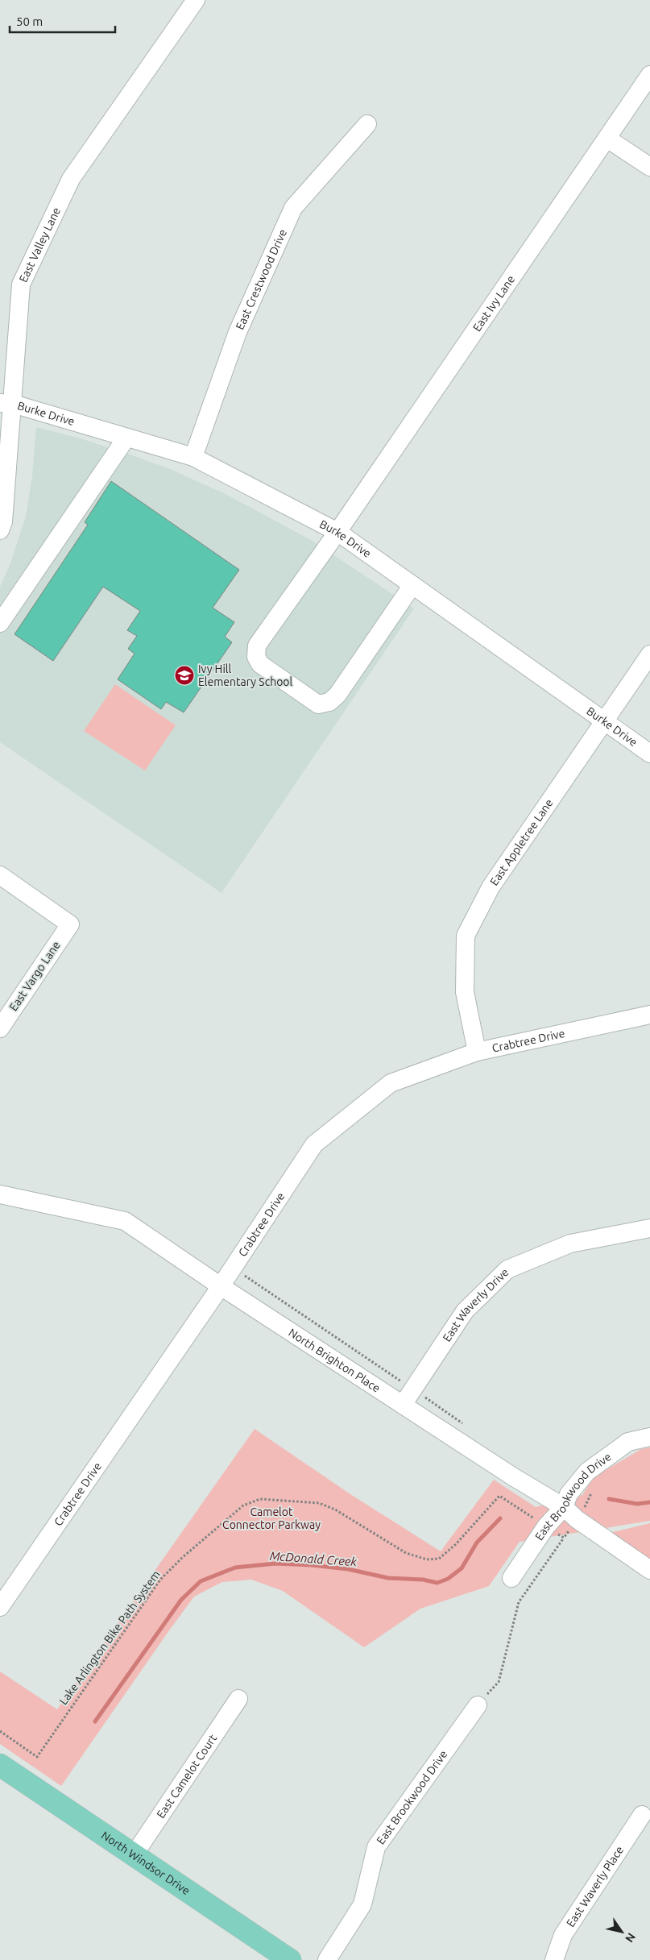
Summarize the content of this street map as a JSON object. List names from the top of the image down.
{
  "streets": {
    "main road": ["North Windsor Drive"],
    "street": [
      "East Valley Lane",
      "East Crestwood Drive",
      "East Ivy Lane",
      "Burke Drive",
      "East Appletree Lane",
      "East Vargo Lane",
      "Crabtree Drive",
      "East Waverly Drive",
      "North Brighton Place",
      "East Brookwood Drive",
      "East Camelot Court",
      "East Waverly Place"
    ],
    "path": ["Lake Arlington Bike Path System"]
  },
  "crossings": [
    ["East Valley Lane", "Burke Drive"],
    ["East Crestwood Drive", "Burke Drive"],
    ["East Ivy Lane", "Burke Drive"],
    ["Burke Drive", "East Appletree Lane"],
    ["East Appletree Lane", "Crabtree Drive"],
    ["Crabtree Drive", "North Brighton Place"],
    ["East Waverly Drive", "North Brighton Place"],
    ["North Brighton Place", "East Brookwood Drive"],
    ["East Brookwood Drive", "Lake Arlington Bike Path System"],
    ["East Camelot Court", "North Windsor Drive"]
  ],
  "water": ["McDonald Creek"],
  "parks": ["Camelot Connector Parkway"],
  "places": {
    "school or university": ["Ivy Hill Elementary School"]
  },
  "scale_bar": "50 m",
  "north": "bottom right"
}
